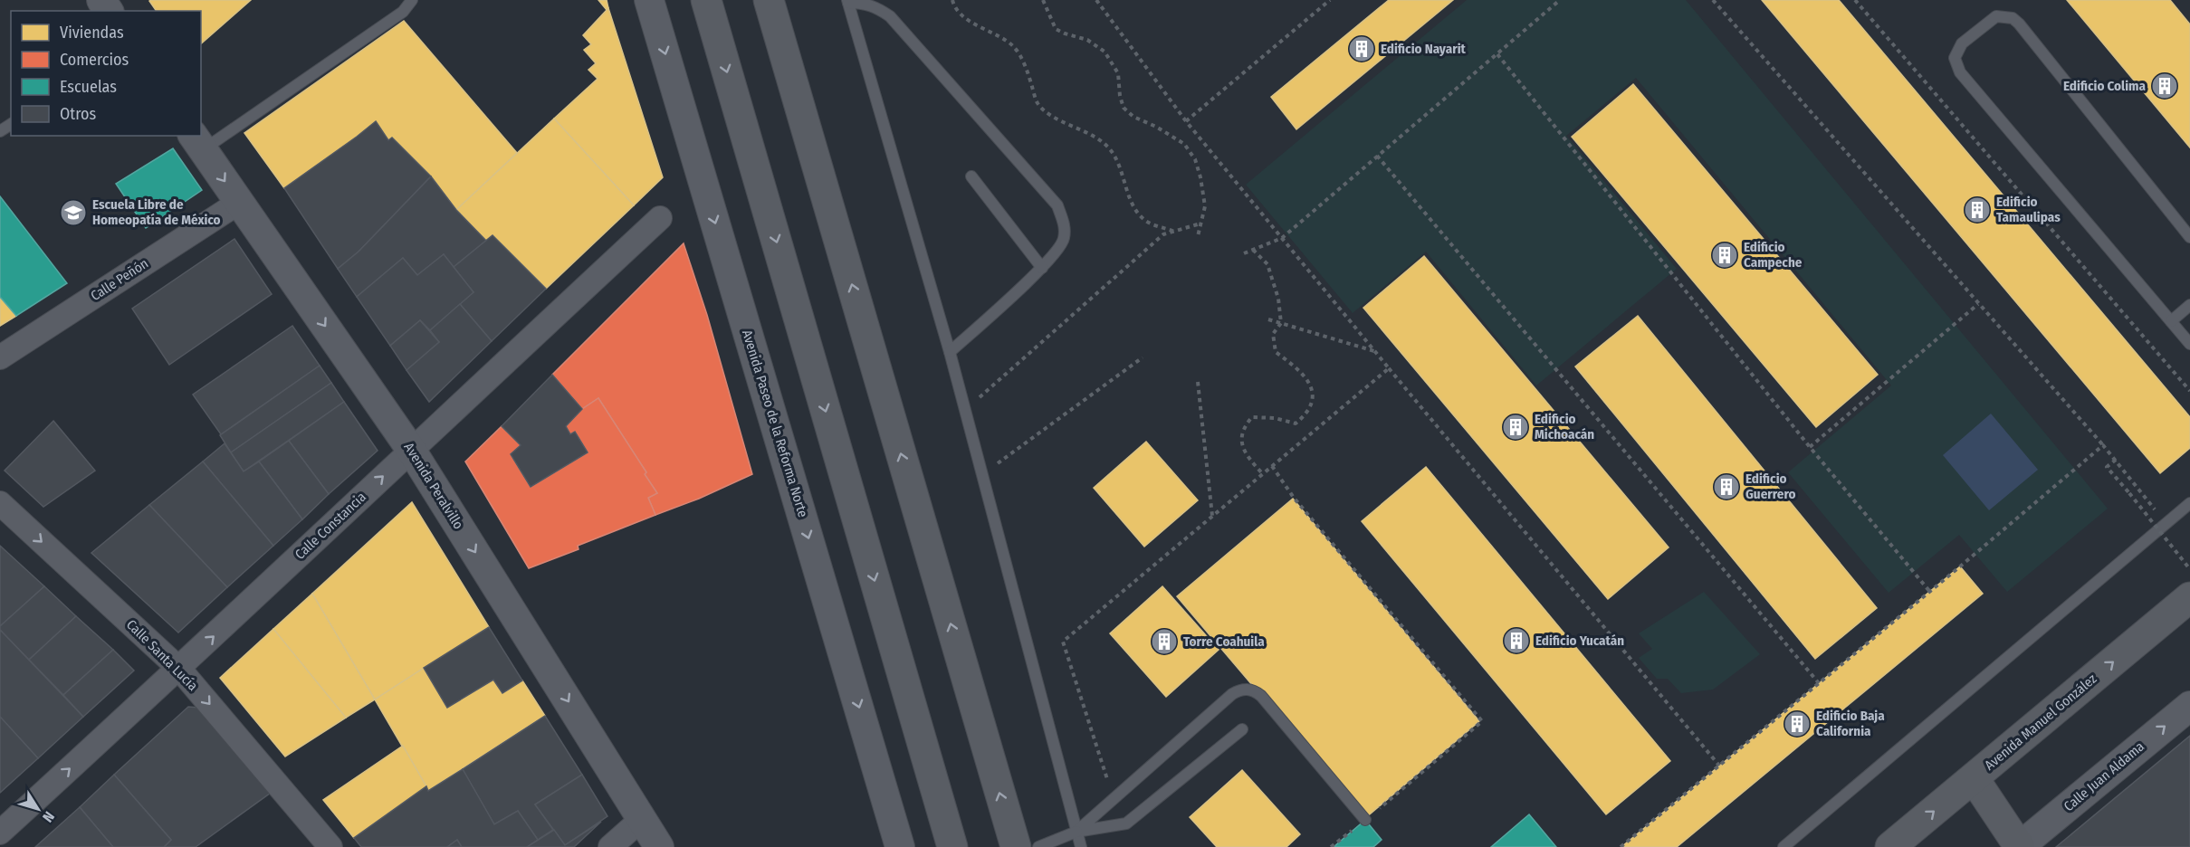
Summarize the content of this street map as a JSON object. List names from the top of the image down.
{
  "streets": {
    "main road": ["Avenida Manuel González"],
    "street": [
      "Calle Peñón",
      "Avenida Paseo de la Reforma Norte",
      "Avenida Peralvillo",
      "Calle Constancia",
      "Calle Santa Lucía",
      "Calle Juan Aldama"
    ]
  },
  "crossings": [
    ["Calle Peñón", "Avenida Peralvillo"],
    ["Avenida Peralvillo", "Calle Constancia"],
    ["Calle Constancia", "Calle Santa Lucía"]
  ],
  "one_way": [
    "Avenida Paseo de la Reforma Norte",
    "Avenida Peralvillo",
    "Calle Constancia",
    "Calle Santa Lucía",
    "Avenida Manuel González",
    "Calle Juan Aldama"
  ],
  "places": {
    "building": [
      "Edificio Nayarit",
      "Edificio Colima",
      "Edificio Tamaulipas",
      "Edificio Campeche",
      "Edificio Michoacán",
      "Edificio Guerrero",
      "Edificio Yucatán",
      "Torre Coahuila",
      "Edificio Baja California"
    ],
    "school or university": ["Escuela Libre de Homeopatía de México"]
  },
  "legend": [
    "Viviendas",
    "Comercios",
    "Escuelas",
    "Otros"
  ],
  "north": "bottom right"
}
